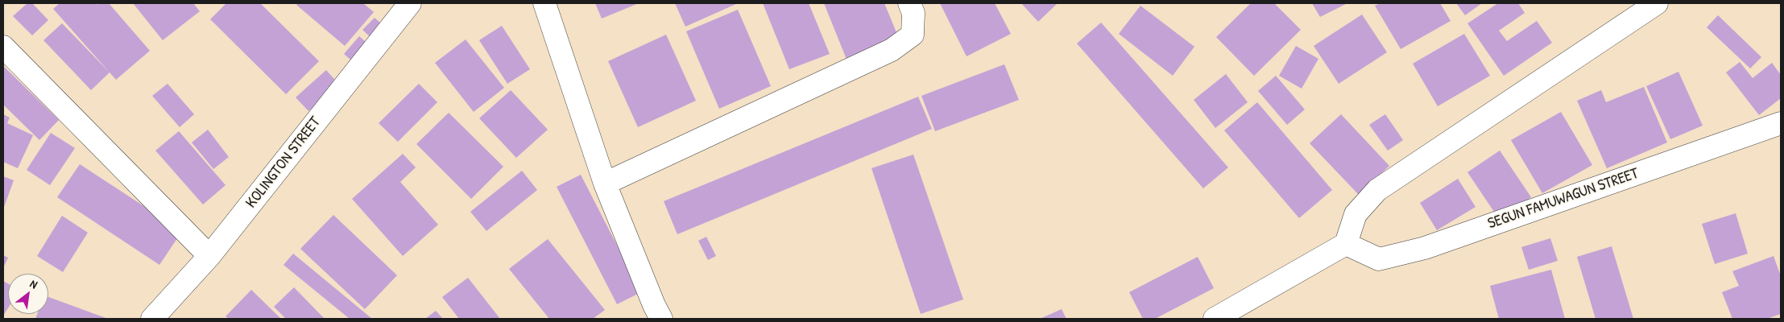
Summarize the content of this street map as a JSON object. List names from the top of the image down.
{
  "streets": {
    "street": ["KOLINGTON STREET", "SEGUN FAMUWAGUN STREET"]
  },
  "north": "top right"
}
